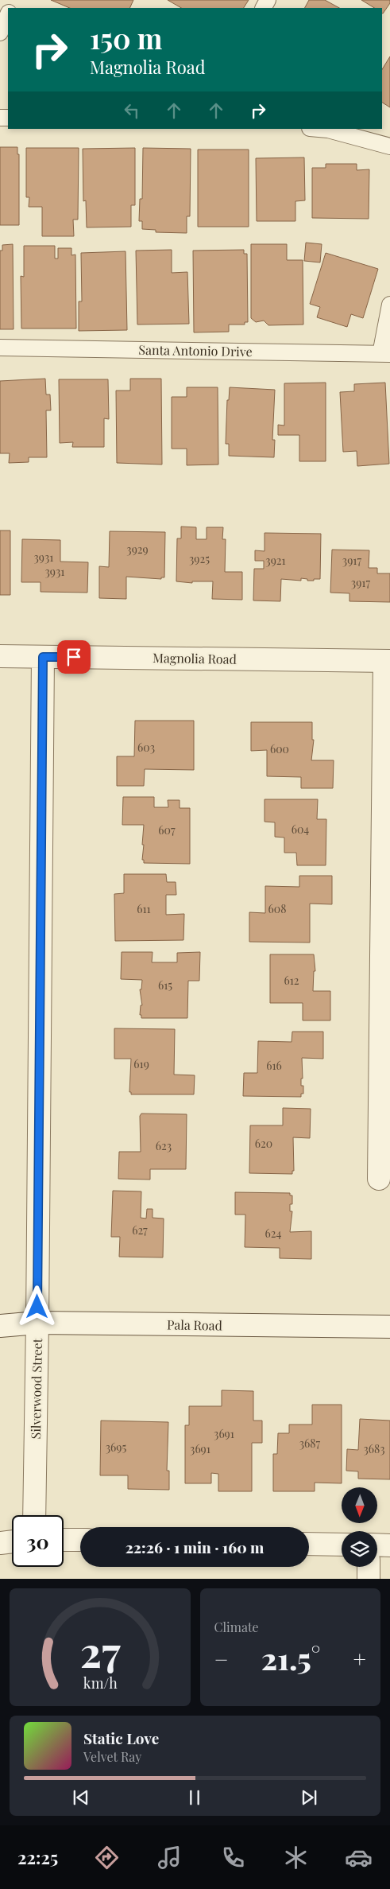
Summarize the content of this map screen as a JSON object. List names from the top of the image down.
{
  "streets": {
    "street": ["Magnolia Road", "Pala Road", "Silverwood Street"],
    "lane": ["Santa Antonio Drive"]
  },
  "crossings": [
    ["Magnolia Road", "Silverwood Street"],
    ["Pala Road", "Silverwood Street"]
  ],
  "house_numbers": [
    "3929",
    "3931",
    "3925",
    "3921",
    "3917",
    "3931",
    "3917",
    "603",
    "600",
    "604",
    "607",
    "611",
    "608",
    "612",
    "615",
    "619",
    "616",
    "620",
    "623",
    "627",
    "624",
    "3691",
    "3687",
    "3695",
    "3691",
    "3683"
  ],
  "north": "bottom",
  "page": {
    "turn": ["150 m", "Magnolia Road"],
    "limit": "30",
    "trip": "22:26 · 1 min · 160 m",
    "tile": "Climate",
    "heat": ["−", "21.5°", "+"],
    "song": ["Static Love", "Velvet Ray"],
    "tabs": "22:25",
    "gauge": ["27", "km/h"]
  }
}
